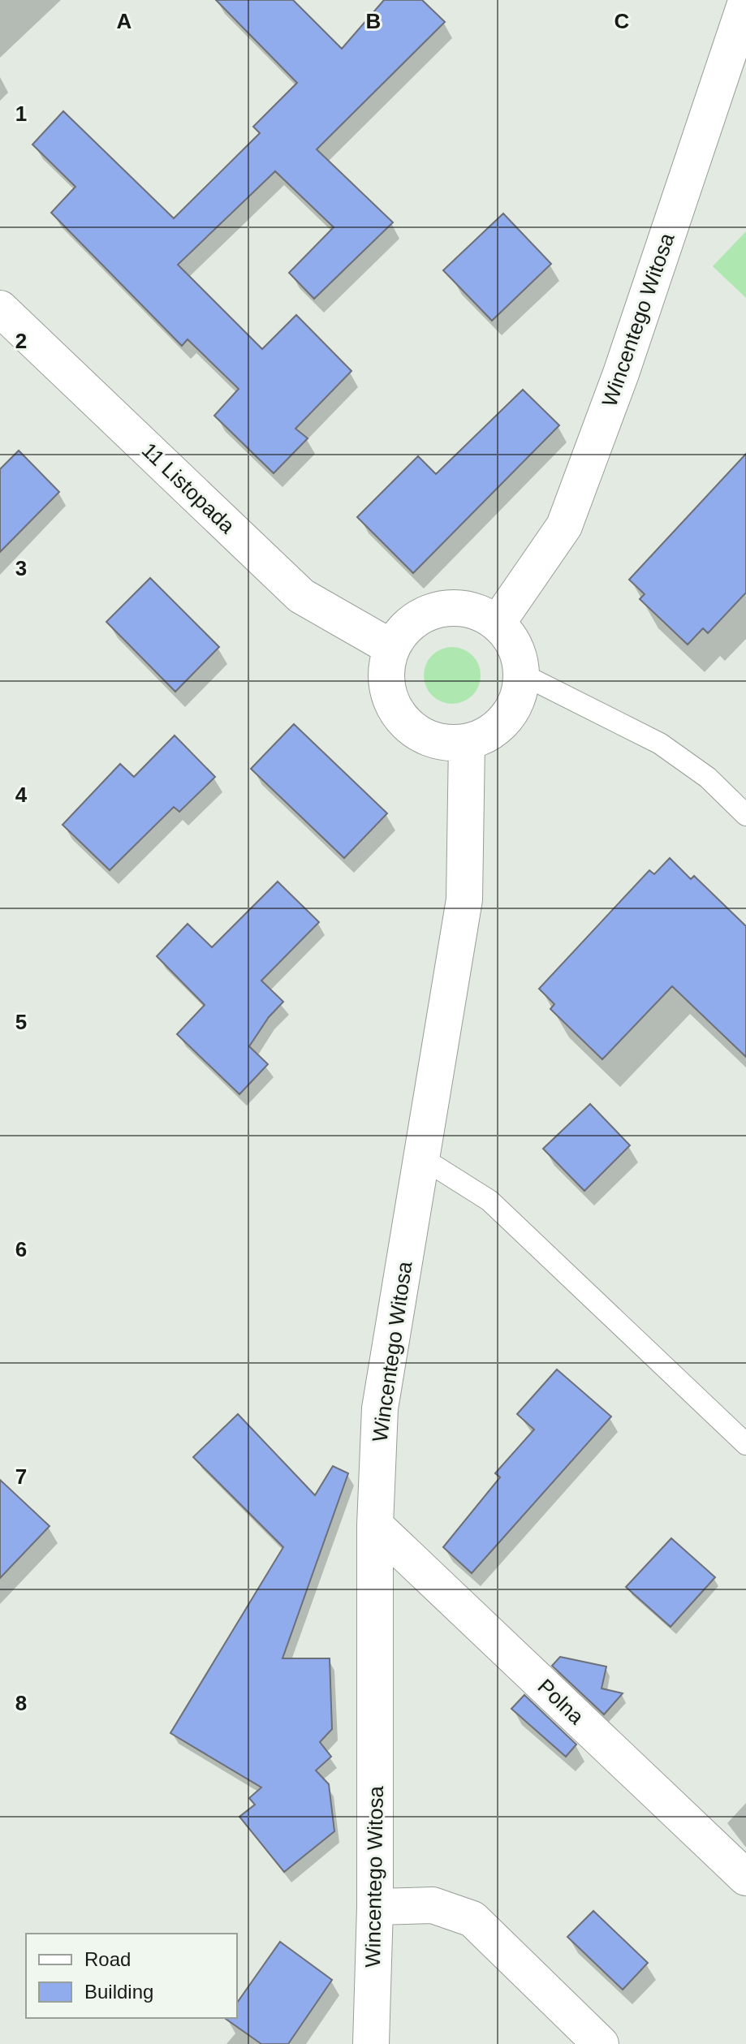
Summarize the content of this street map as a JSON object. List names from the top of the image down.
{
  "streets": {
    "street": ["Wincentego Witosa", "11 Listopada", "Polna"]
  },
  "crossings": [
    ["Wincentego Witosa", "11 Listopada"],
    ["Wincentego Witosa", "Polna"]
  ],
  "legend": ["Road", "Building"],
  "grid": {
    "columns": ["A", "B", "C"],
    "rows": [
      "1",
      "2",
      "3",
      "4",
      "5",
      "6",
      "7",
      "8"
    ]
  }
}
